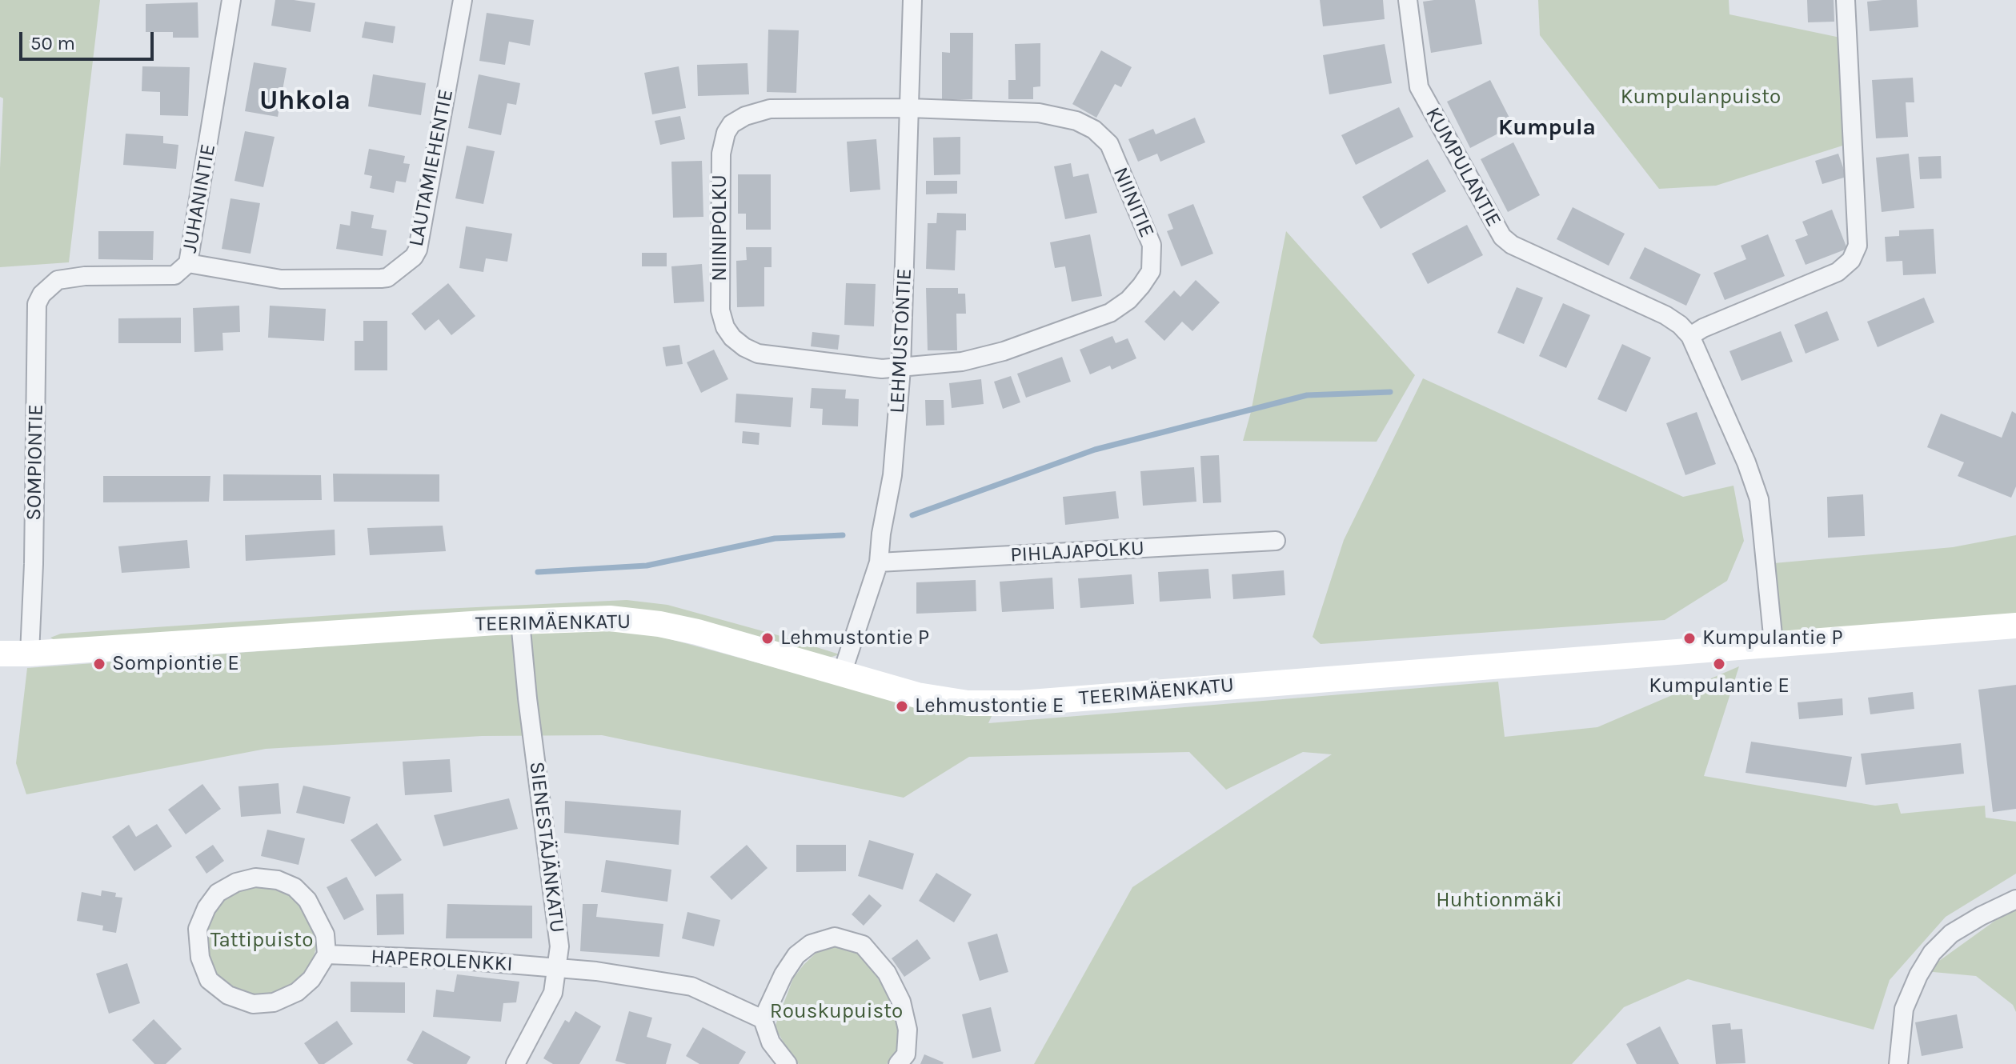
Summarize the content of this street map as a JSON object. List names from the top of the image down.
{
  "streets": {
    "street": [
      "KUMPULANTIE",
      "LAUTAMIEHENTIE",
      "JUHANINTIE",
      "NIINITIE",
      "NIINIPOLKU",
      "LEHMUSTONTIE",
      "SOMPIONTIE",
      "PIHLAJAPOLKU",
      "TEERIMÄENKATU",
      "SIENESTÄJÄNKATU",
      "HAPEROLENKKI"
    ]
  },
  "crossings": [
    ["KUMPULANTIE", "TEERIMÄENKATU"],
    ["LAUTAMIEHENTIE", "JUHANINTIE"],
    ["JUHANINTIE", "SOMPIONTIE"],
    ["NIINITIE", "NIINIPOLKU"],
    ["NIINITIE", "LEHMUSTONTIE"],
    ["NIINIPOLKU", "LEHMUSTONTIE"],
    ["LEHMUSTONTIE", "PIHLAJAPOLKU"],
    ["LEHMUSTONTIE", "TEERIMÄENKATU"],
    ["SOMPIONTIE", "TEERIMÄENKATU"],
    ["TEERIMÄENKATU", "SIENESTÄJÄNKATU"],
    ["SIENESTÄJÄNKATU", "HAPEROLENKKI"]
  ],
  "districts": ["Uhkola", "Kumpula"],
  "parks": [
    "Kumpulanpuisto",
    "Huhtionmäki",
    "Tattipuisto",
    "Rouskupuisto"
  ],
  "places": [
    "Lehmustontie P",
    "Kumpulantie P",
    "Sompiontie E",
    "Kumpulantie E",
    "Lehmustontie E"
  ],
  "scale_bar": "50 m"
}
